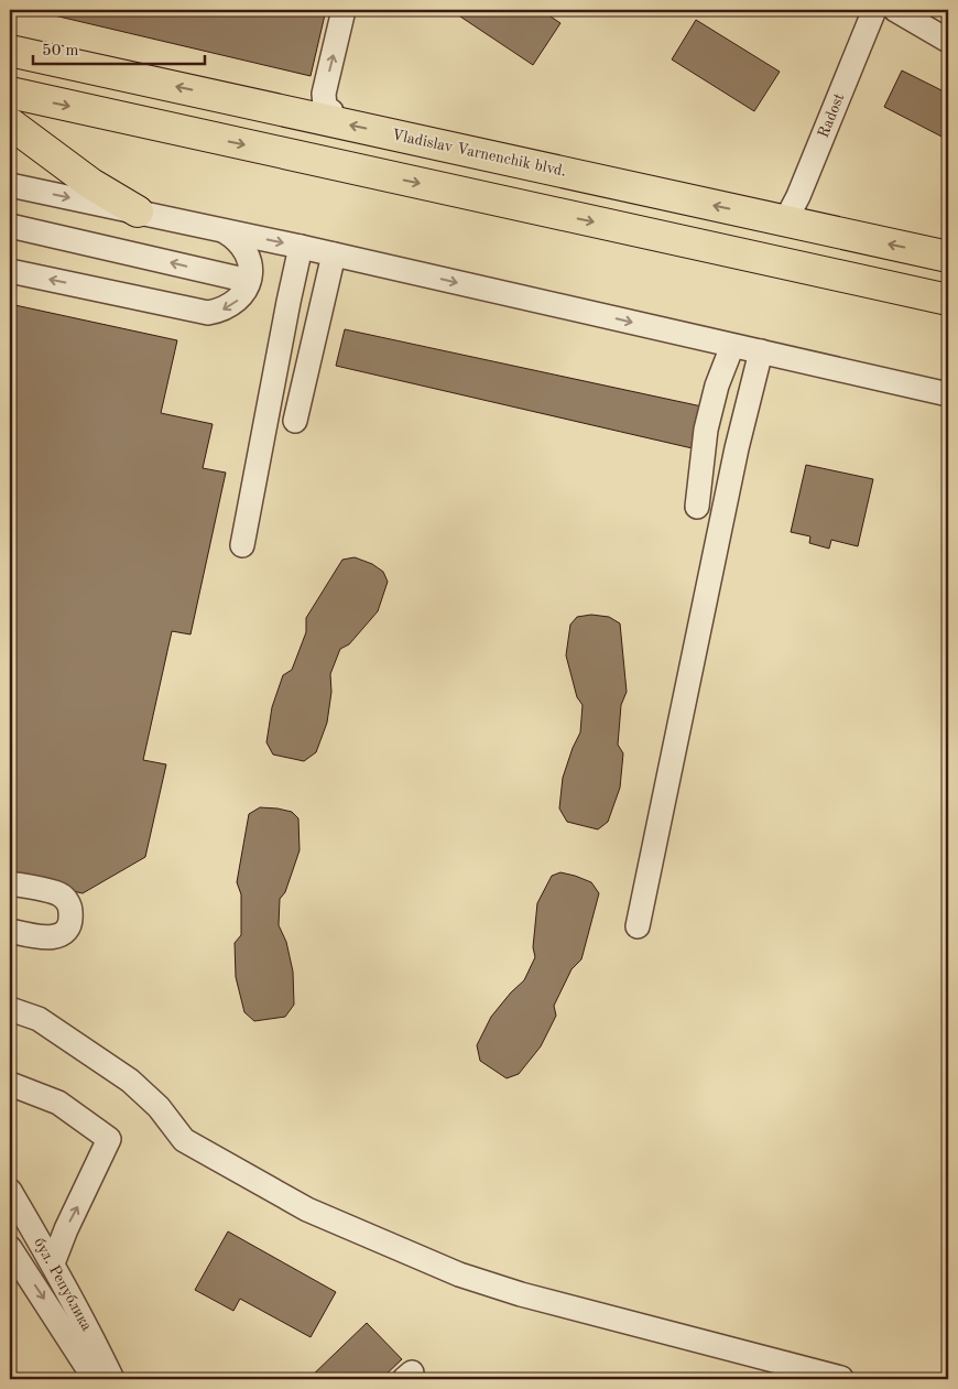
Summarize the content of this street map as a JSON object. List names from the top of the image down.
{
  "streets": {
    "main road": ["Vladislav Varnenchik blvd."],
    "street": ["Radost", "бул. Република"]
  },
  "crossings": [
    ["Radost", "Vladislav Varnenchik blvd."]
  ],
  "scale_bar": "50 m"
}
